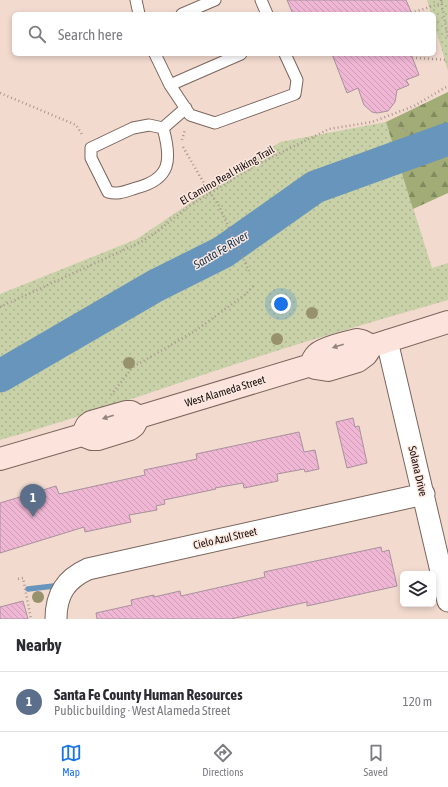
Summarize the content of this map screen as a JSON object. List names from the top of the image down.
{
  "streets": {
    "street": ["West Alameda Street", "Solana Drive", "Cielo Azul Street"],
    "path": ["El Camino Real Hiking Trail"]
  },
  "crossings": [
    ["West Alameda Street", "Solana Drive"],
    ["Solana Drive", "Cielo Azul Street"]
  ],
  "water": ["Santa Fe River"],
  "page": {
    "search": "Search here",
    "pins": "1",
    "heading": "Nearby",
    "list": [
      {
        "mark": "1",
        "name": "Santa Fe County Human Resources",
        "note": "Public building · West Alameda Street",
        "value": "120 m"
      }
    ],
    "nav": ["Map", "Directions", "Saved"]
  }
}
